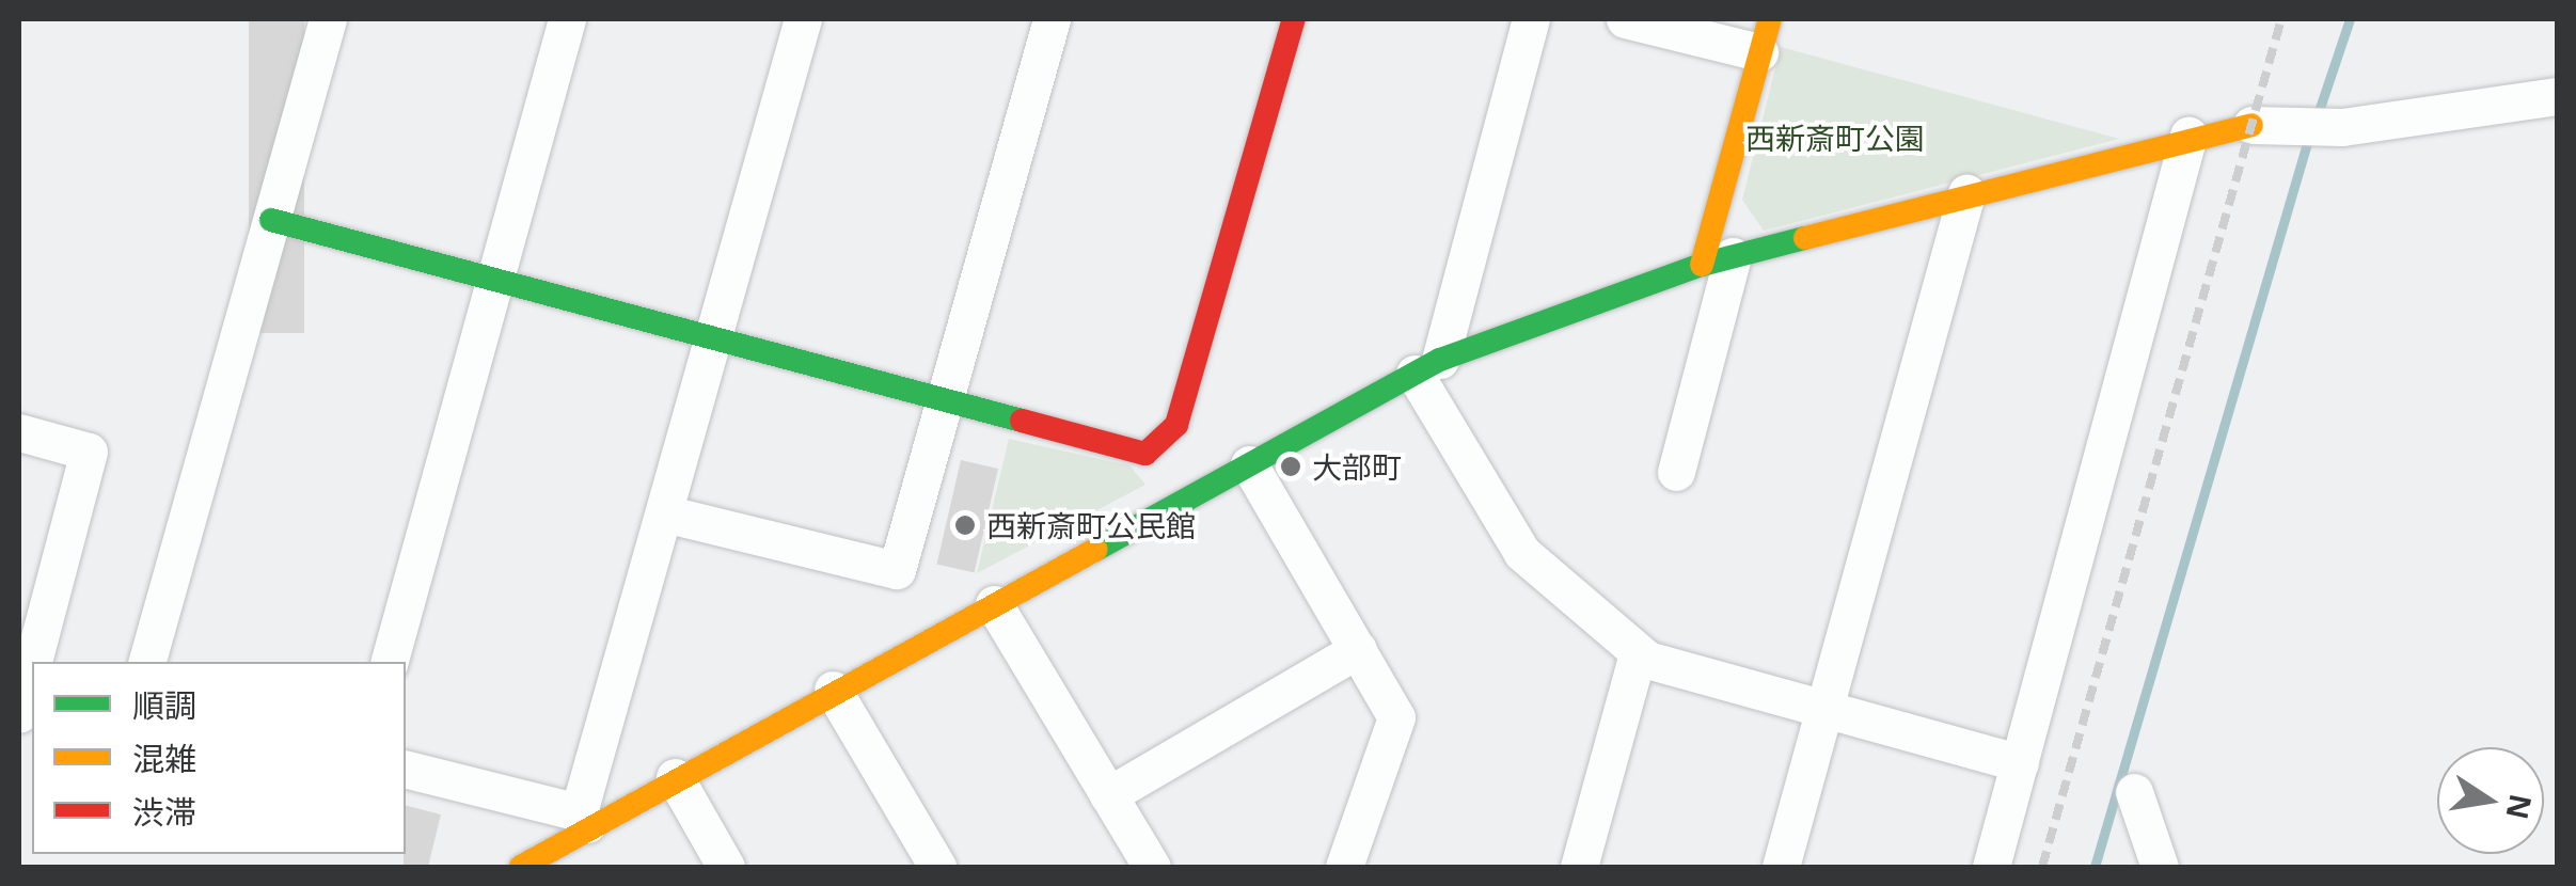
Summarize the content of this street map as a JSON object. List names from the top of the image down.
{
  "parks": ["西新斎町公園"],
  "places": ["大部町", "西新斎町公民館"],
  "legend": ["順調", "混雑", "渋滞"],
  "north": "right"
}
